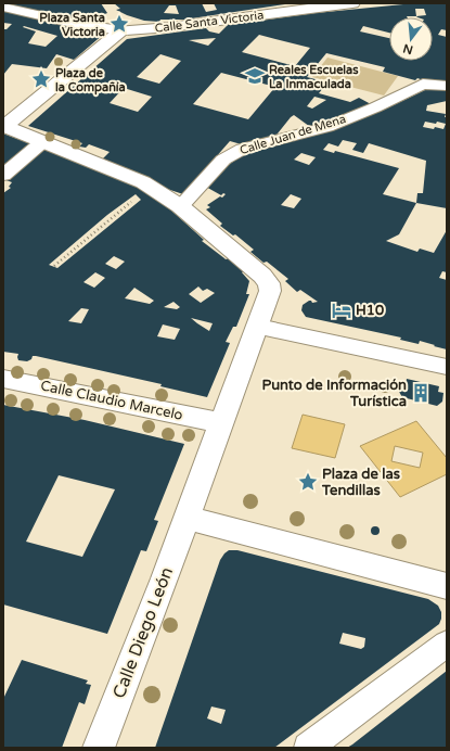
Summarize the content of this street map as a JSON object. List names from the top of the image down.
{
  "streets": {
    "street": [
      "Calle Santa Victoria",
      "Calle Juan de Mena",
      "Calle Claudio Marcelo",
      "Calle Diego León"
    ]
  },
  "places": {
    "place": ["Plaza Santa Victoria", "Plaza de la Compañía", "Plaza de las Tendillas"],
    "school or university": ["Reales Escuelas La Inmaculada"],
    "hotel": ["H10"],
    "building": ["Punto de Información Turística"]
  },
  "north": "bottom"
}
